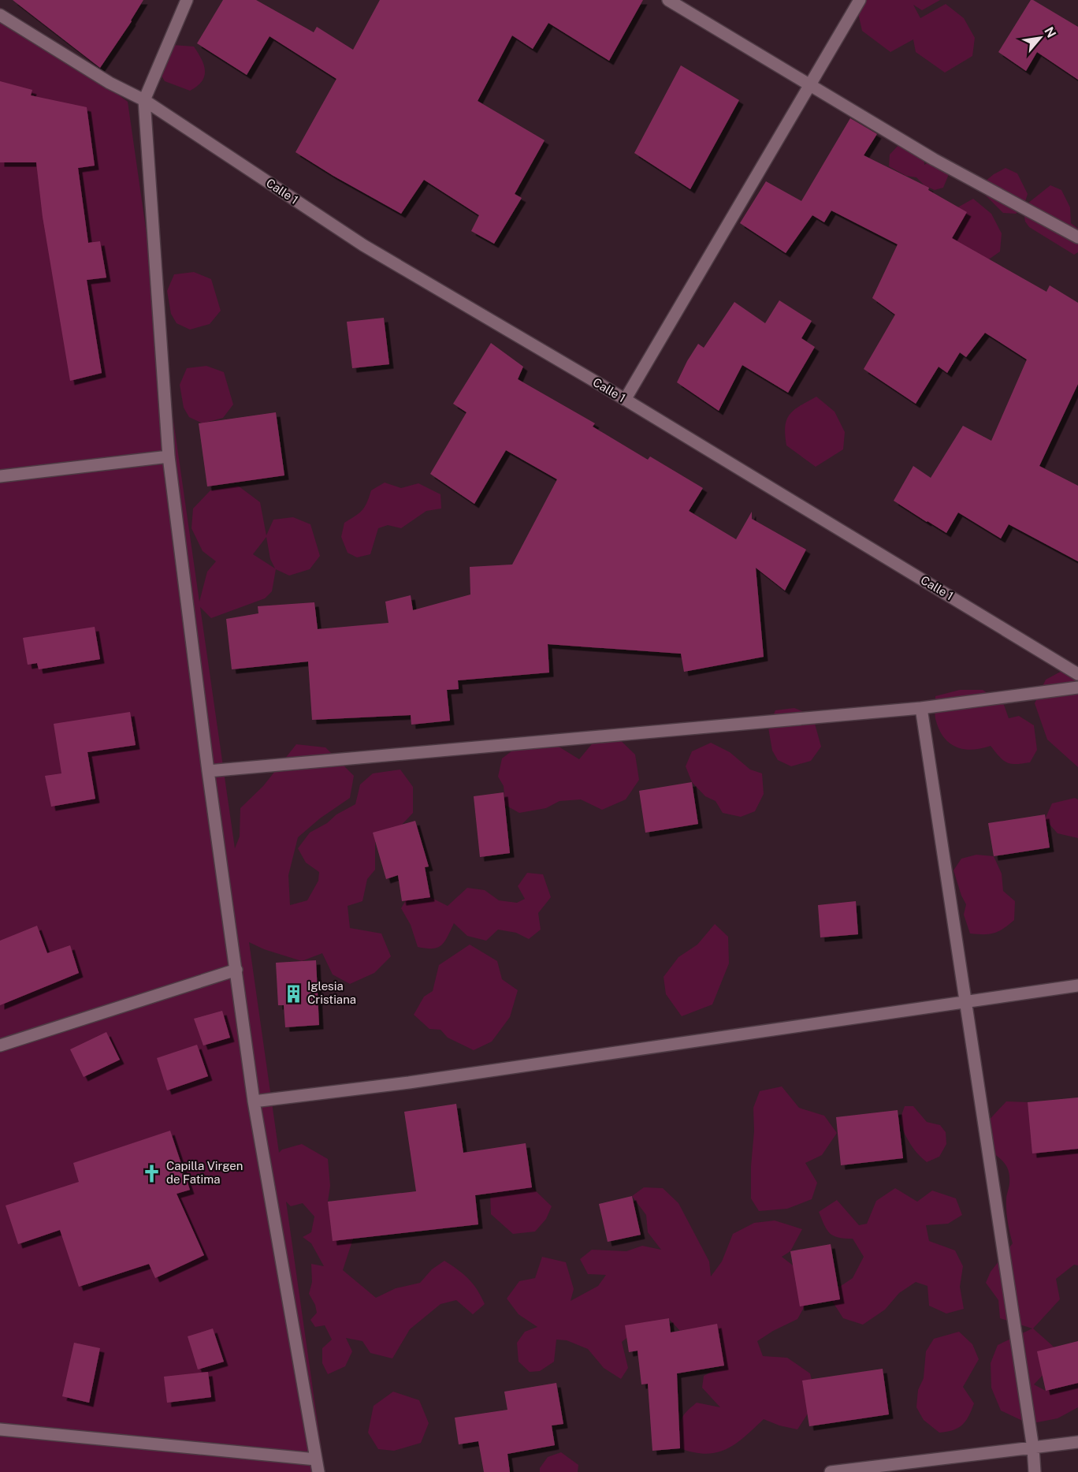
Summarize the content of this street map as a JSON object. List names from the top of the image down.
{
  "streets": {
    "street": ["Calle 1"]
  },
  "places": {
    "building": ["Iglesia Cristiana"],
    "church": ["Capilla Virgen de Fatima"]
  },
  "north": "top right"
}
